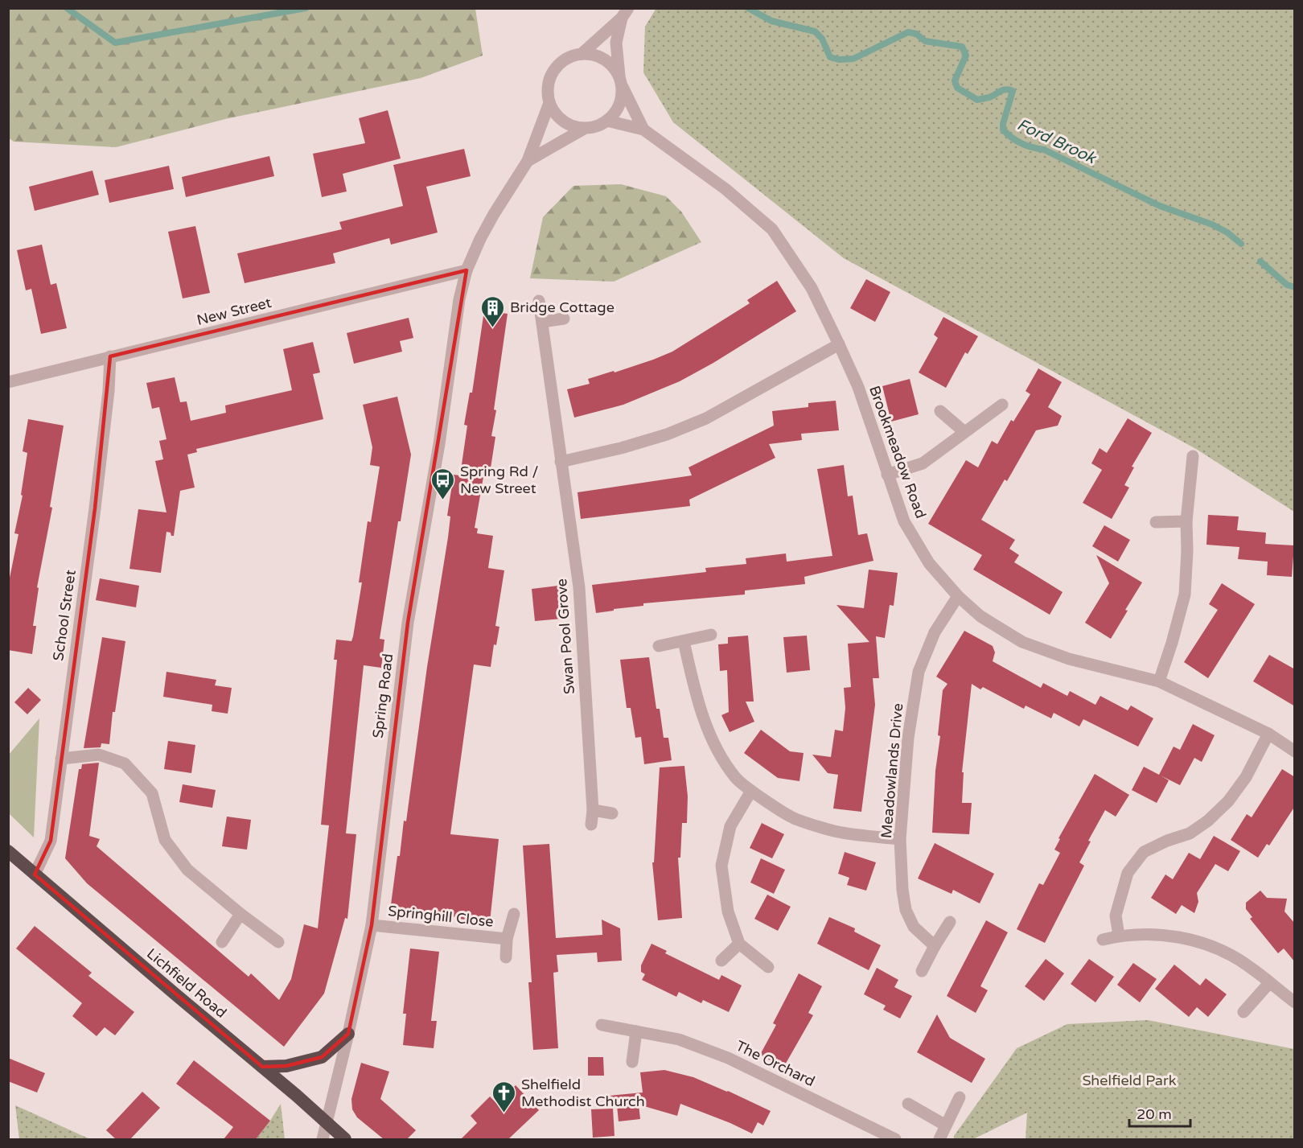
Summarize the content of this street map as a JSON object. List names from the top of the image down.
{
  "streets": {
    "highway": ["Lichfield Road"],
    "street": [
      "New Street",
      "Brookmeadow Road",
      "School Street",
      "Swan Pool Grove",
      "Spring Road",
      "Meadowlands Drive",
      "Springhill Close",
      "The Orchard"
    ]
  },
  "crossings": [
    ["New Street", "School Street"],
    ["New Street", "Spring Road"],
    ["Brookmeadow Road", "Spring Road"],
    ["Brookmeadow Road", "Meadowlands Drive"],
    ["School Street", "Lichfield Road"],
    ["Spring Road", "Springhill Close"],
    ["Spring Road", "Lichfield Road"]
  ],
  "water": ["Ford Brook"],
  "parks": ["Shelfield Park"],
  "places": {
    "building": ["Bridge Cottage"],
    "bus stop": ["Spring Rd / New Street"],
    "church": ["Shelfield Methodist Church"]
  },
  "scale_bar": "20 m"
}
